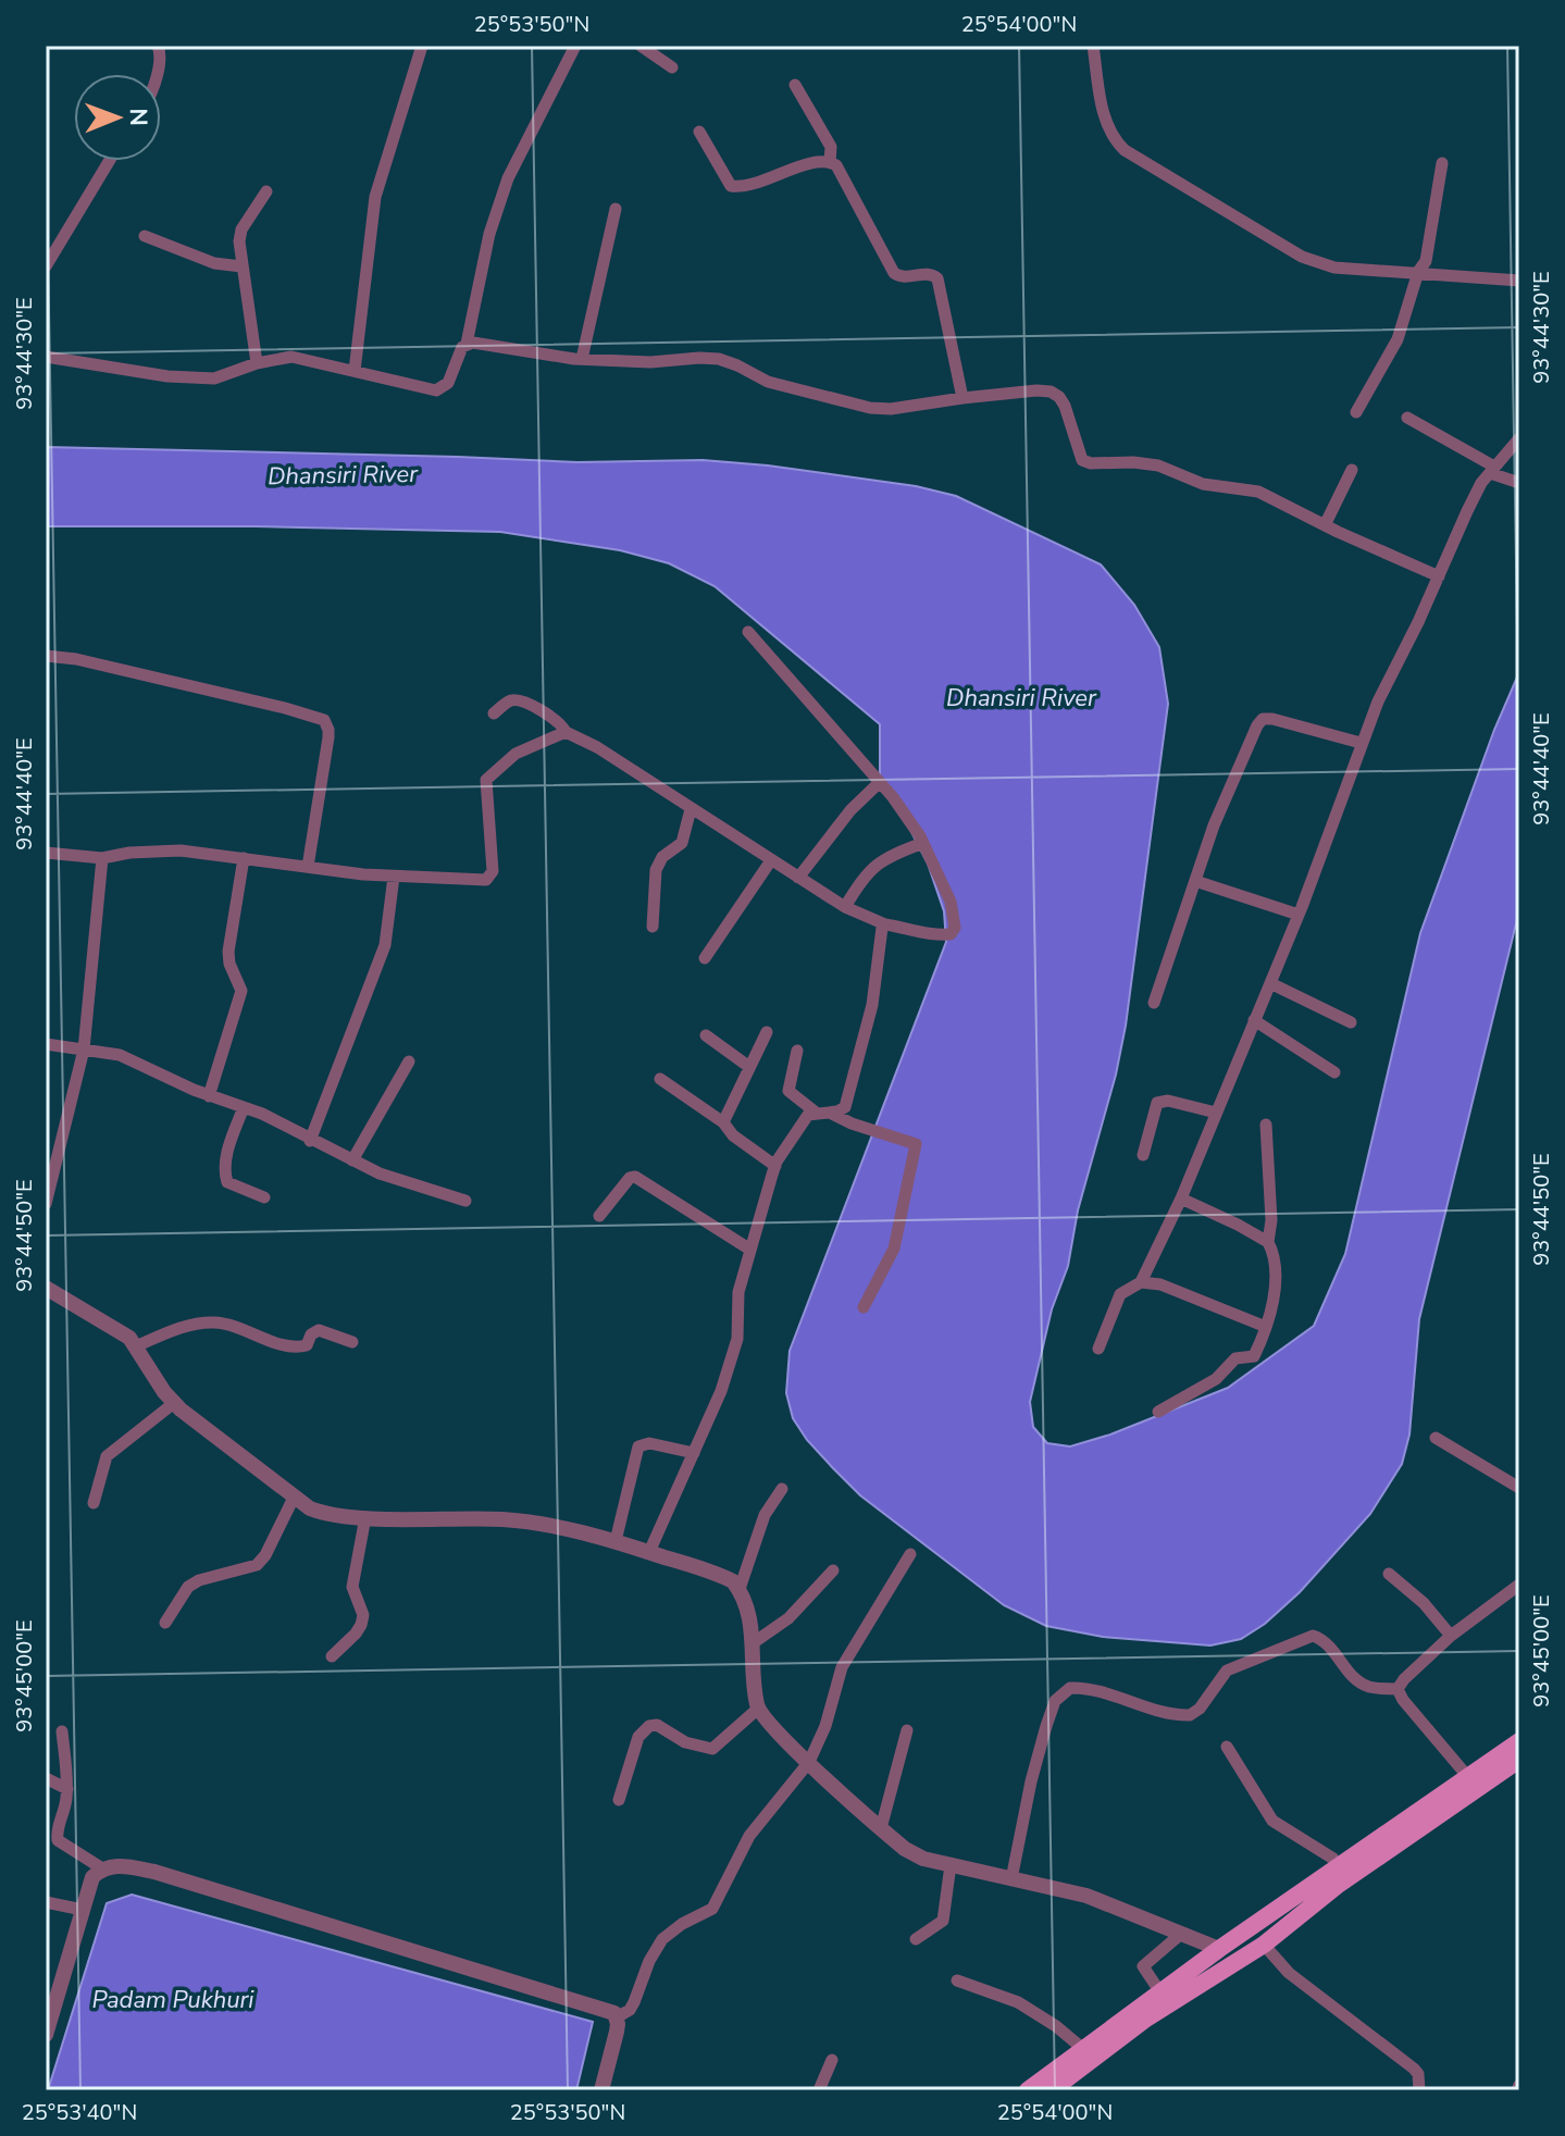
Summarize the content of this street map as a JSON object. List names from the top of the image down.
{
  "water": ["Dhansiri River", "Padam Pukhuri"],
  "north": "right",
  "coordinates": [
    "25°53'50\"N",
    "25°54'00\"N",
    "93°44'30\"E",
    "93°44'40\"E",
    "93°44'50\"E",
    "93°45'00\"E",
    "25°53'40\"N"
  ]
}
